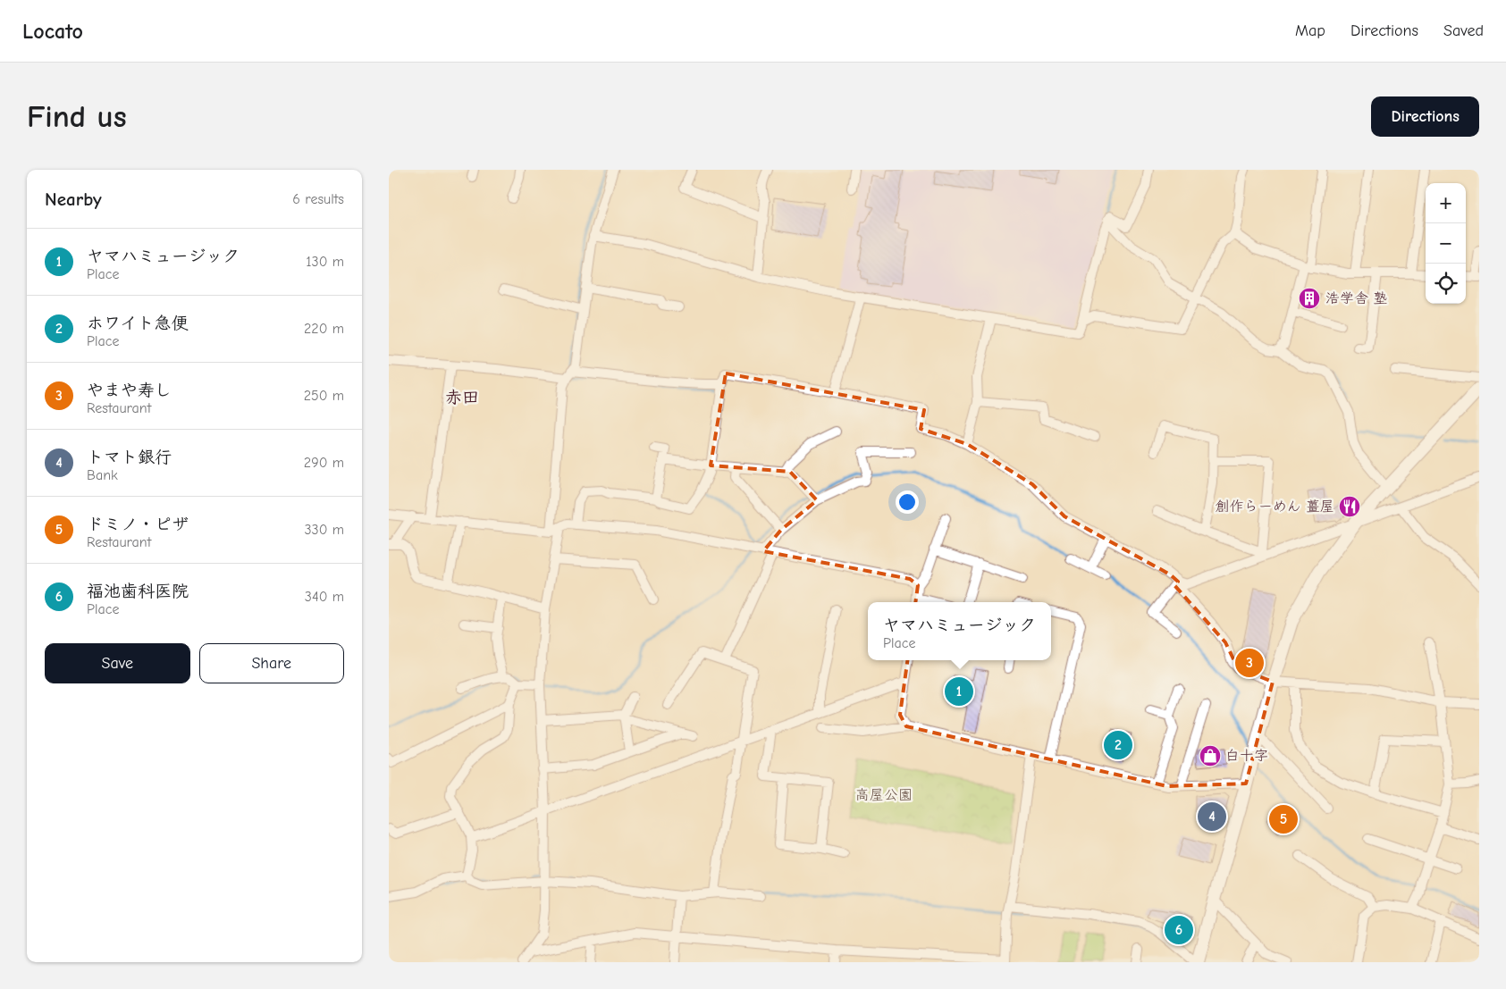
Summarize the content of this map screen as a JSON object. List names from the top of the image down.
{
  "districts": ["赤田"],
  "parks": ["高屋公園"],
  "places": {
    "building": ["浩学舎 塾"],
    "restaurant": ["創作らーめん 薑屋"],
    "shop": ["白十字"]
  },
  "page": {
    "header": "Locato",
    "nav": ["Map", "Directions", "Saved"],
    "buttons": [
      "Directions",
      ["Save", "Share"]
    ],
    "title": "Find us",
    "heading": ["Nearby", "6 results"],
    "map_buttons": ["+", "−"],
    "list": [
      {
        "mark": "1",
        "name": "ヤマハミュージック",
        "note": "Place",
        "value": "130 m"
      },
      {
        "mark": "2",
        "name": "ホワイト急便",
        "note": "Place",
        "value": "220 m"
      },
      {
        "mark": "3",
        "name": "やまや寿し",
        "note": "Restaurant",
        "value": "250 m"
      },
      {
        "mark": "4",
        "name": "トマト銀行",
        "note": "Bank",
        "value": "290 m"
      },
      {
        "mark": "5",
        "name": "ドミノ・ピザ",
        "note": "Restaurant",
        "value": "330 m"
      },
      {
        "mark": "6",
        "name": "福池歯科医院",
        "note": "Place",
        "value": "340 m"
      }
    ],
    "popup": ["ヤマハミュージック", "Place"],
    "pins": [
      "3",
      "1",
      "2",
      "4",
      "5",
      "6"
    ]
  }
}
